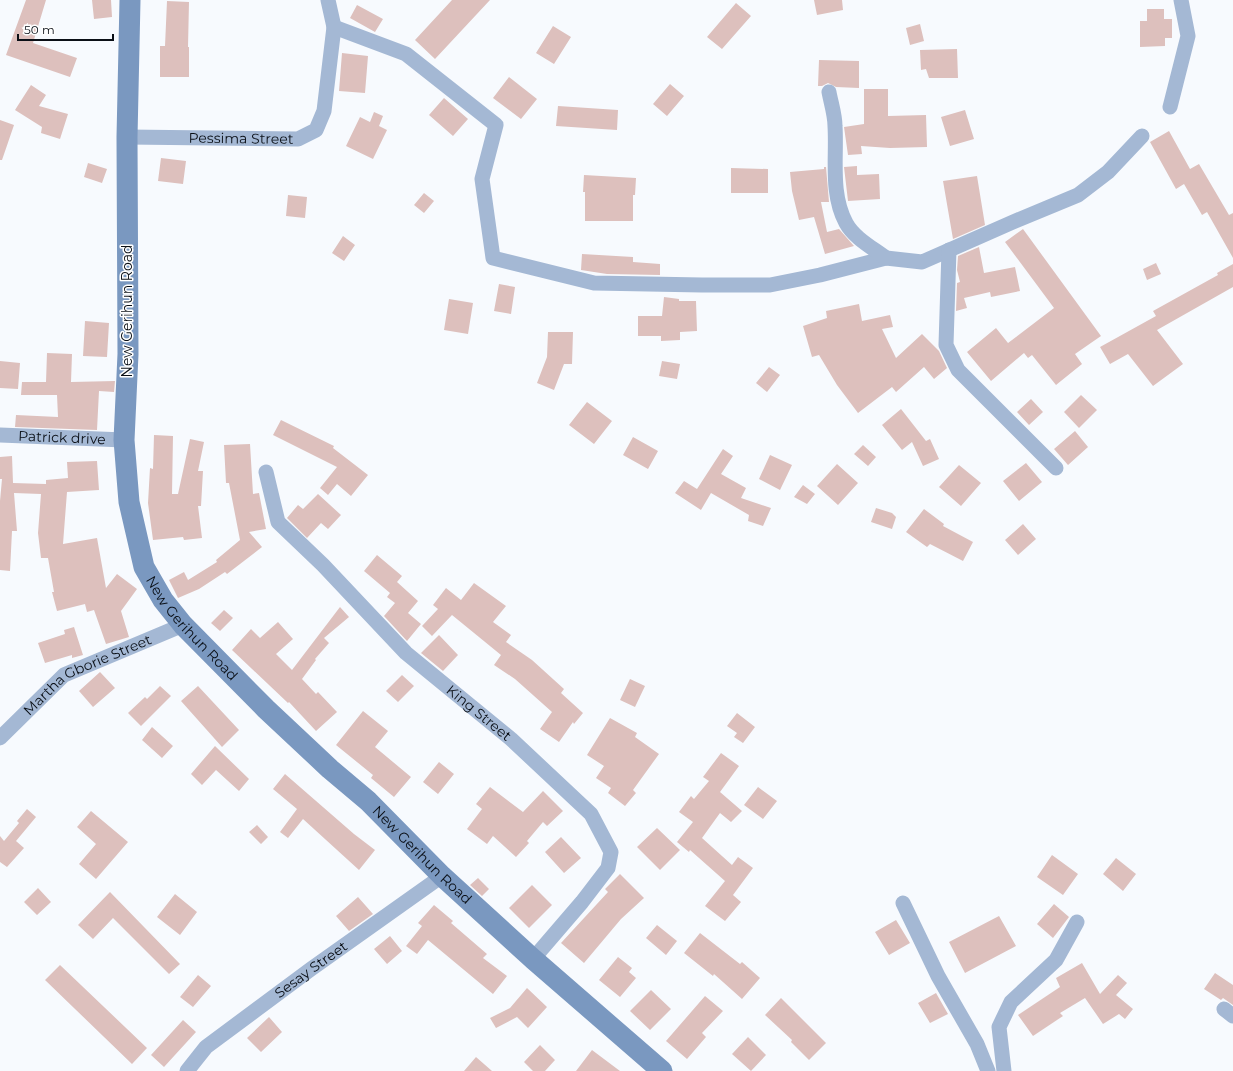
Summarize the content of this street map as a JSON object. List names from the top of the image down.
{
  "streets": {
    "street": [
      "Pessima Street",
      "New Gerihun Road",
      "Patrick drive",
      "Martha Gborie Street",
      "King Street",
      "Sesay Street"
    ]
  },
  "crossings": [
    ["Pessima Street", "New Gerihun Road"],
    ["New Gerihun Road", "Patrick drive"],
    ["New Gerihun Road", "Martha Gborie Street"],
    ["New Gerihun Road", "King Street"],
    ["New Gerihun Road", "Sesay Street"]
  ],
  "scale_bar": "50 m"
}
